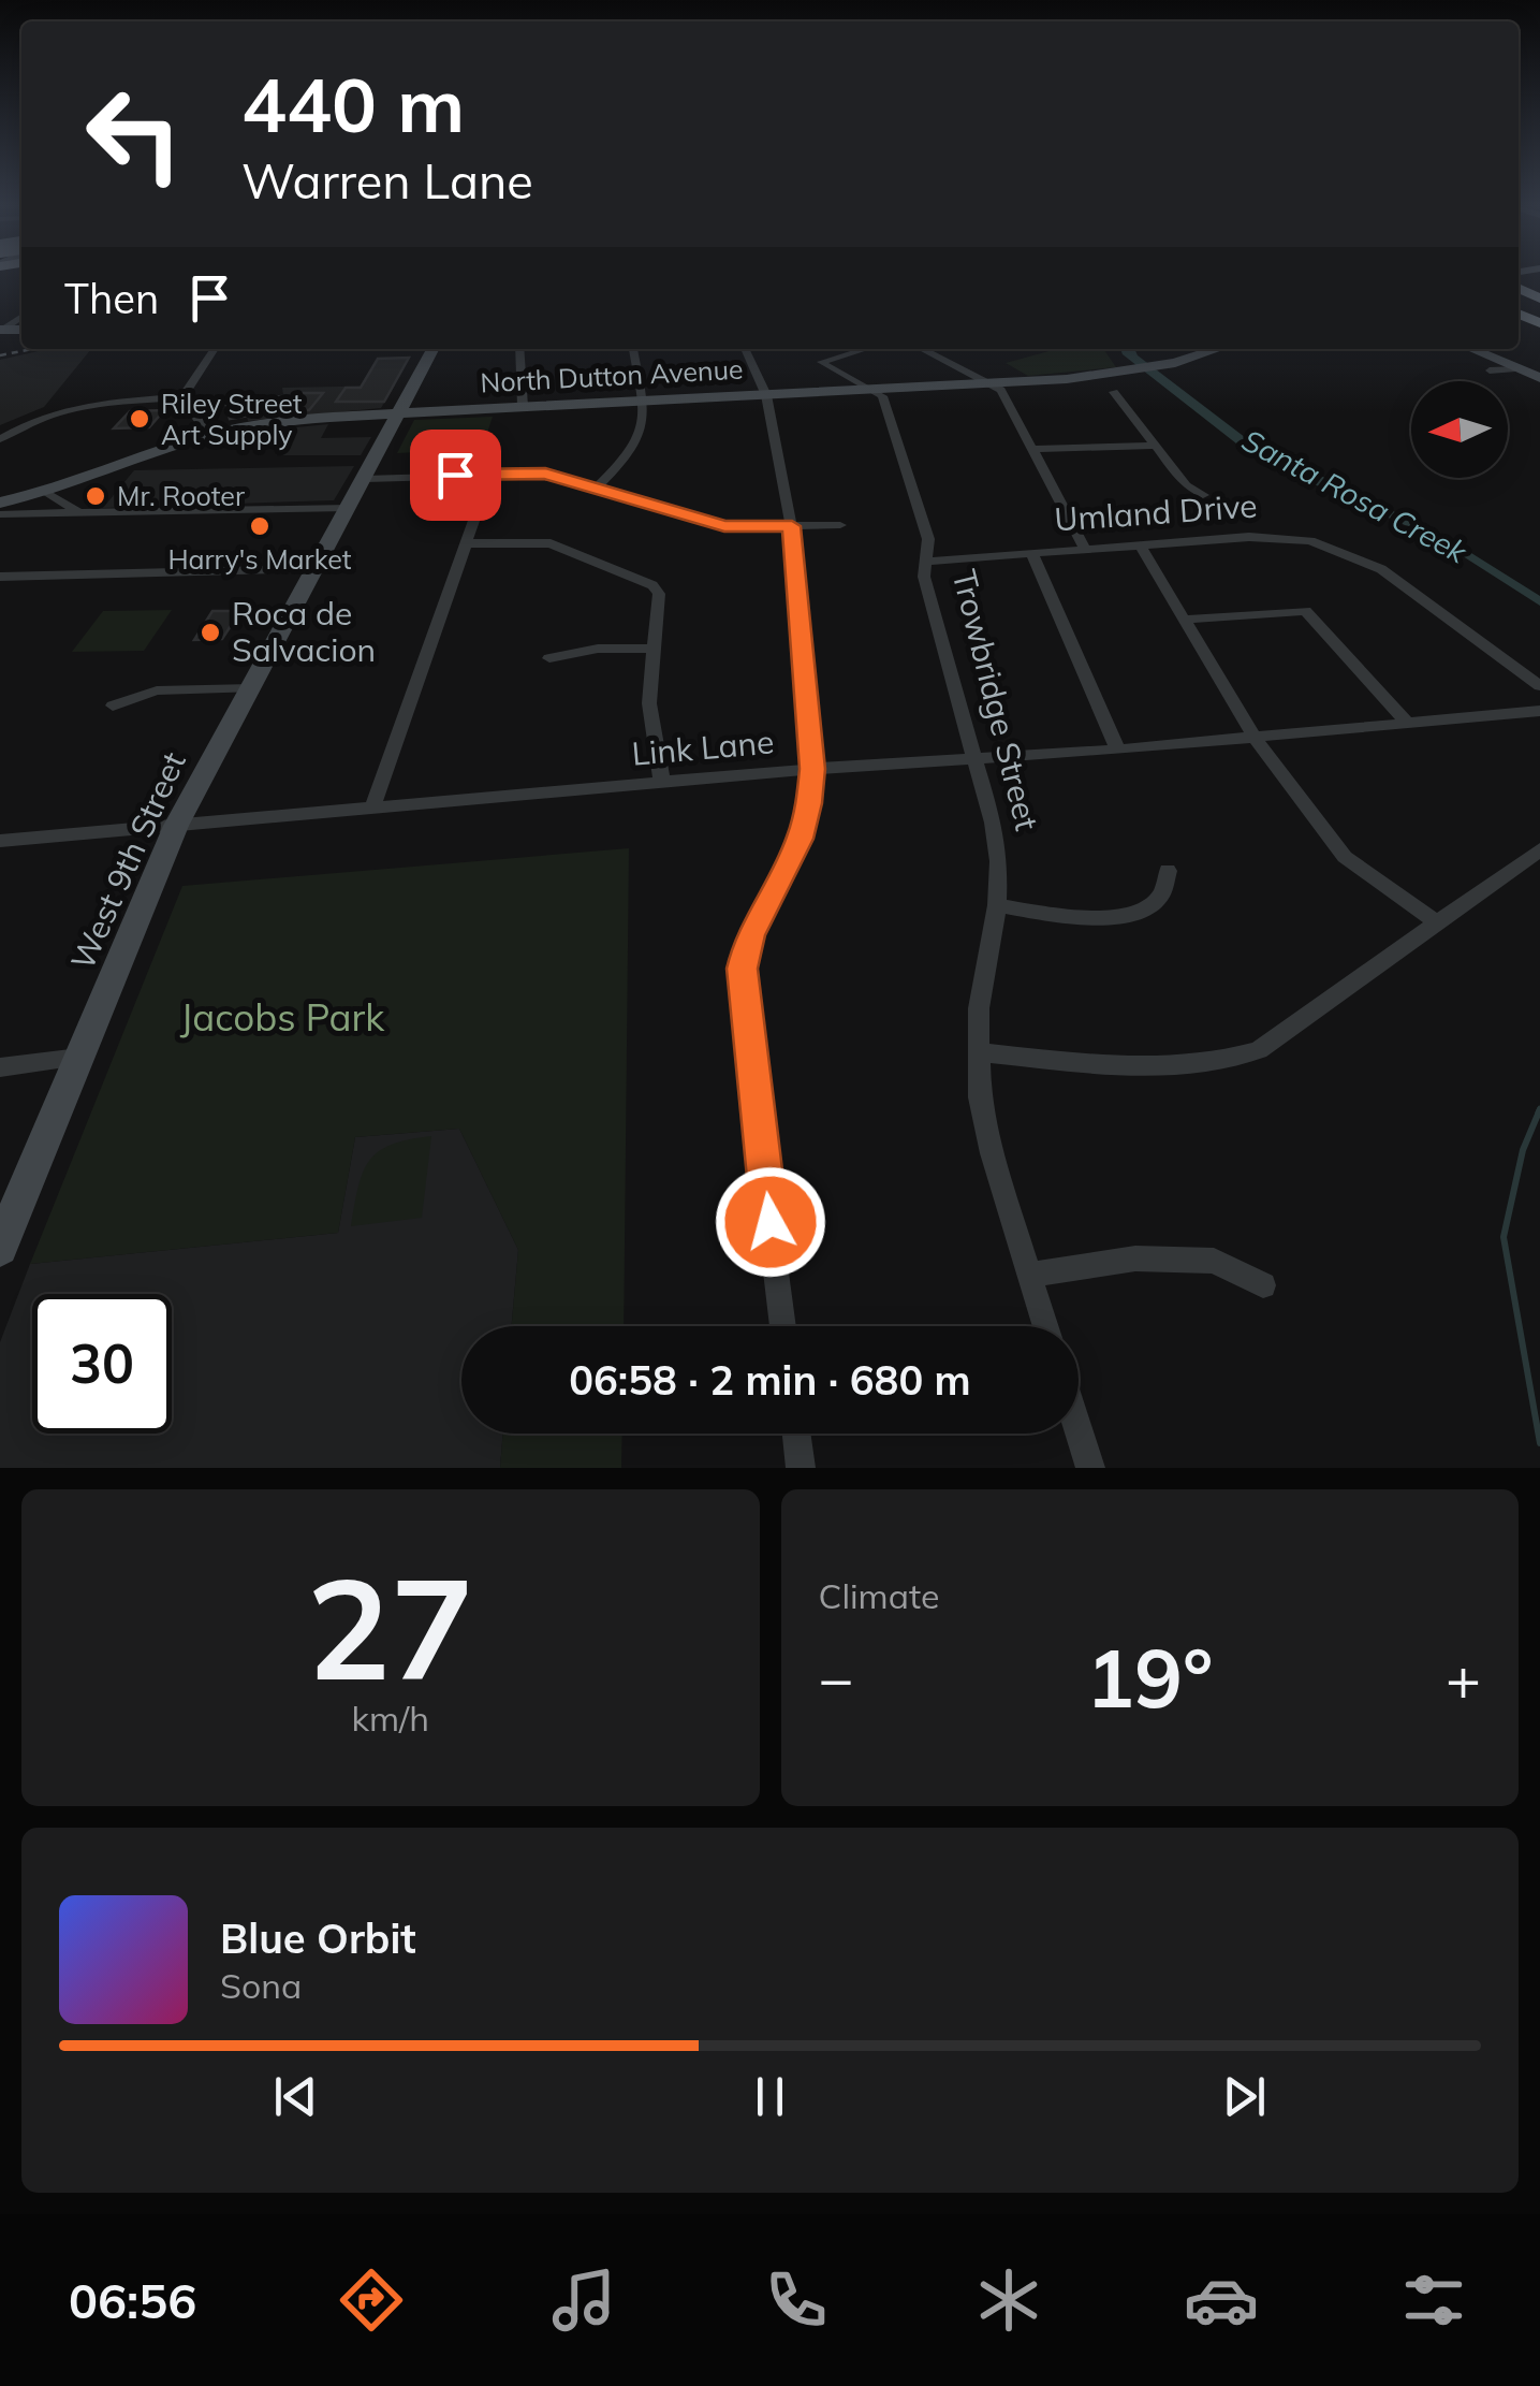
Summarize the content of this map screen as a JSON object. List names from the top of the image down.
{
  "streets": {
    "main road": ["North Dutton Avenue", "West 9th Street"],
    "street": ["Umland Drive", "Trowbridge Street", "Link Lane"]
  },
  "crossings": [
    ["North Dutton Avenue", "Trowbridge Street"],
    ["North Dutton Avenue", "West 9th Street"],
    ["Umland Drive", "Trowbridge Street"],
    ["Trowbridge Street", "Link Lane"],
    ["Link Lane", "West 9th Street"]
  ],
  "water": ["Santa Rosa Creek"],
  "parks": ["Jacobs Park"],
  "places": [
    "Riley Street Art Supply",
    "Mr. Rooter",
    "Harry's Market",
    "Roca de Salvacion"
  ],
  "north": "left",
  "page": {
    "turn": ["440 m", "Warren Lane"],
    "then": "Then",
    "limit": "30",
    "trip": "06:58 · 2 min · 680 m",
    "tile": [
      ["27", "km/h"],
      "Climate"
    ],
    "heat": ["−", "19°", "+"],
    "song": ["Blue Orbit", "Sona"],
    "tabs": "06:56"
  }
}
